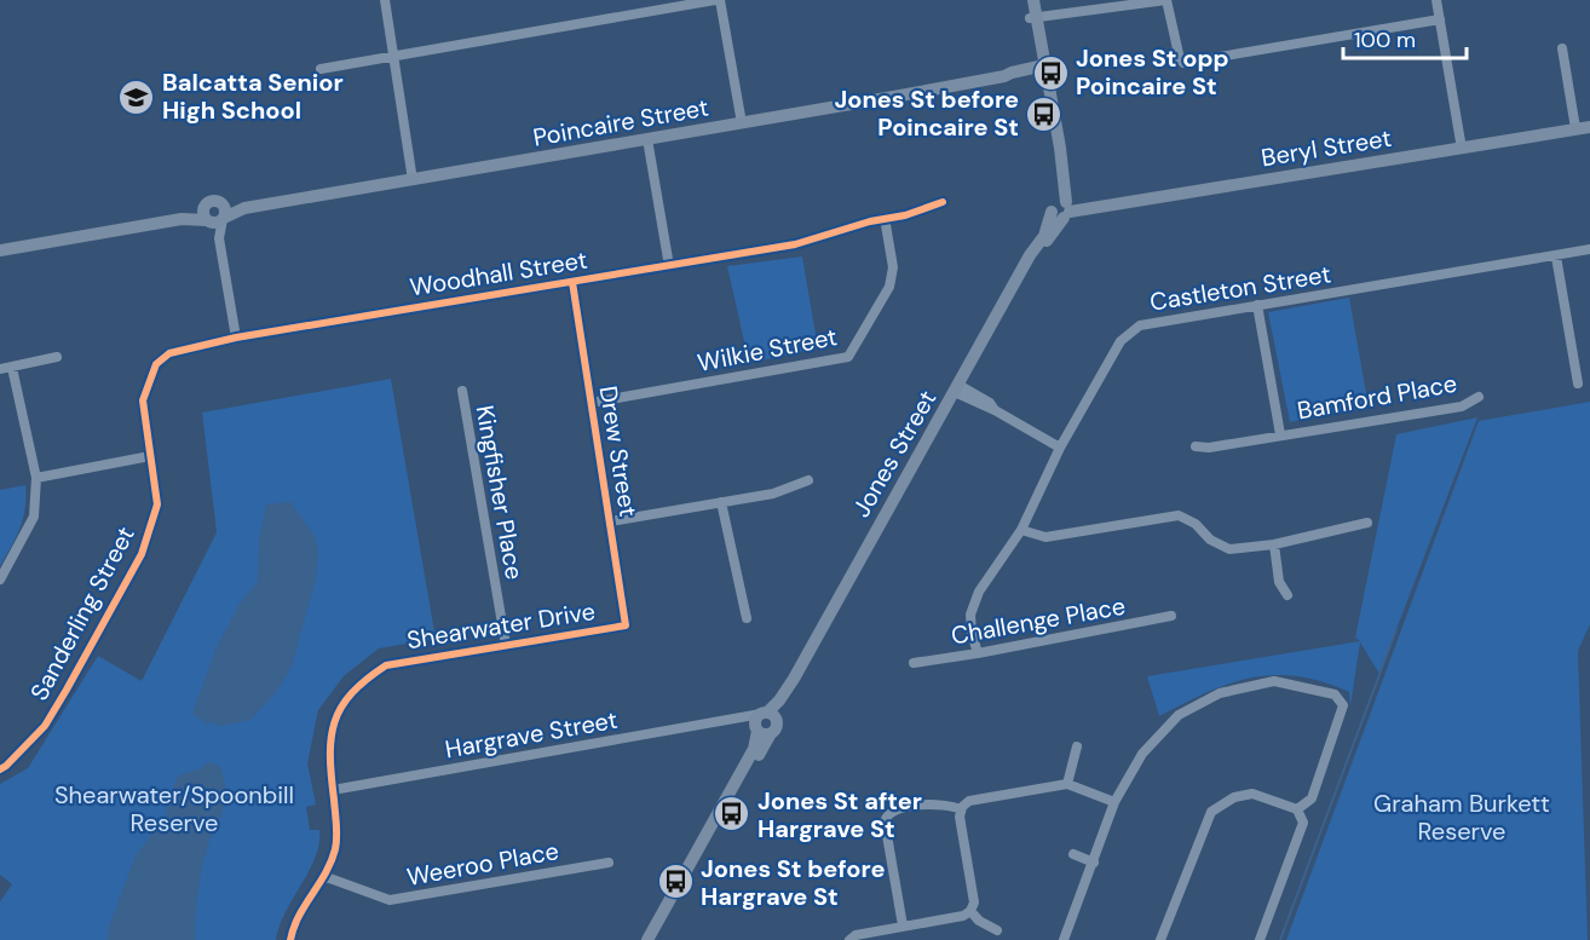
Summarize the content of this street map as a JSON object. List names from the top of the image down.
{
  "streets": {
    "street": [
      "Poincaire Street",
      "Beryl Street",
      "Woodhall Street",
      "Castleton Street",
      "Wilkie Street",
      "Bamford Place",
      "Drew Street",
      "Jones Street",
      "Kingfisher Place",
      "Sanderling Street",
      "Challenge Place",
      "Shearwater Drive",
      "Hargrave Street",
      "Weeroo Place"
    ]
  },
  "crossings": [
    ["Beryl Street", "Jones Street"],
    ["Woodhall Street", "Wilkie Street"],
    ["Woodhall Street", "Drew Street"],
    ["Woodhall Street", "Sanderling Street"],
    ["Castleton Street", "Bamford Place"],
    ["Castleton Street", "Challenge Place"],
    ["Wilkie Street", "Drew Street"],
    ["Drew Street", "Shearwater Drive"],
    ["Jones Street", "Hargrave Street"],
    ["Kingfisher Place", "Shearwater Drive"],
    ["Shearwater Drive", "Hargrave Street"],
    ["Shearwater Drive", "Weeroo Place"]
  ],
  "parks": ["Shearwater/Spoonbill Reserve", "Graham Burkett Reserve"],
  "places": {
    "bus stop": [
      "Jones St opp Poincaire St",
      "Jones St before Poincaire St",
      "Jones St after Hargrave St",
      "Jones St before Hargrave St"
    ],
    "school or university": ["Balcatta Senior High School"]
  },
  "scale_bar": "100 m"
}
